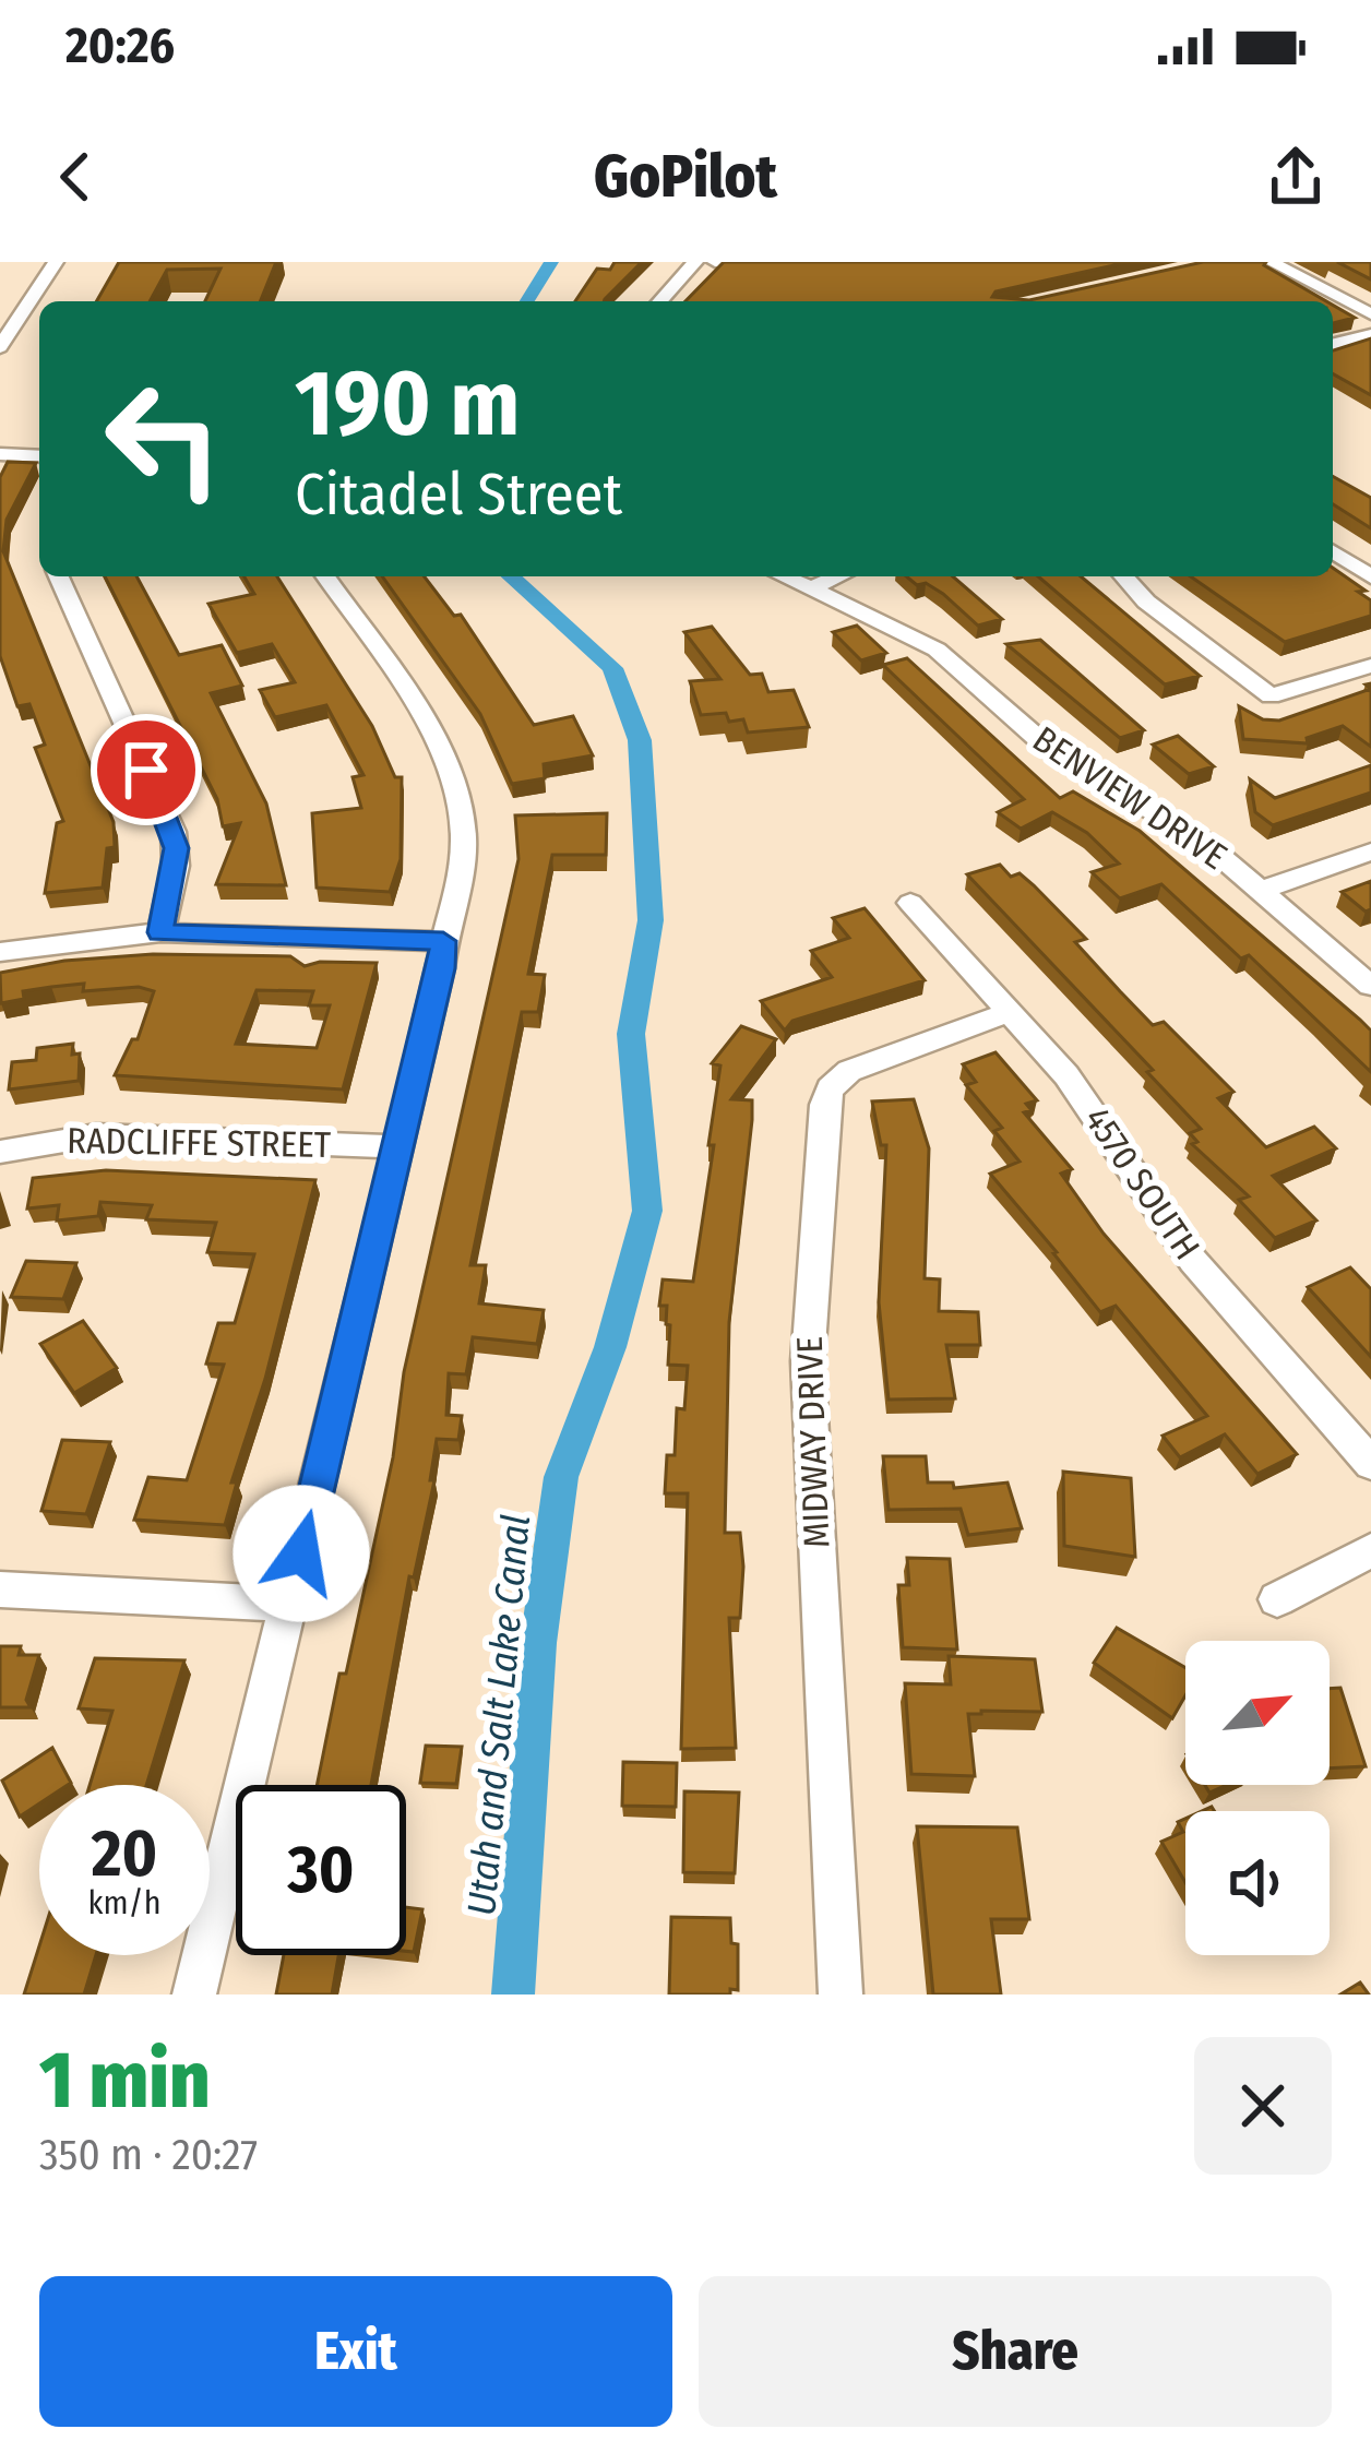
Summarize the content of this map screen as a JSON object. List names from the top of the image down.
{
  "streets": {
    "street": [
      "BENVIEW DRIVE",
      "RADCLIFFE STREET",
      "4570 SOUTH",
      "MIDWAY DRIVE"
    ]
  },
  "crossings": [
    ["4570 SOUTH", "MIDWAY DRIVE"]
  ],
  "water": ["Utah and Salt Lake Canal"],
  "north": "top right",
  "page": {
    "status": "20:26",
    "header": "GoPilot",
    "turn": ["190 m", "Citadel Street"],
    "speed": "20 km/h",
    "limit": "30",
    "heading": ["1 min", "350 m · 20:27"],
    "buttons": ["Exit", "Share"]
  }
}
